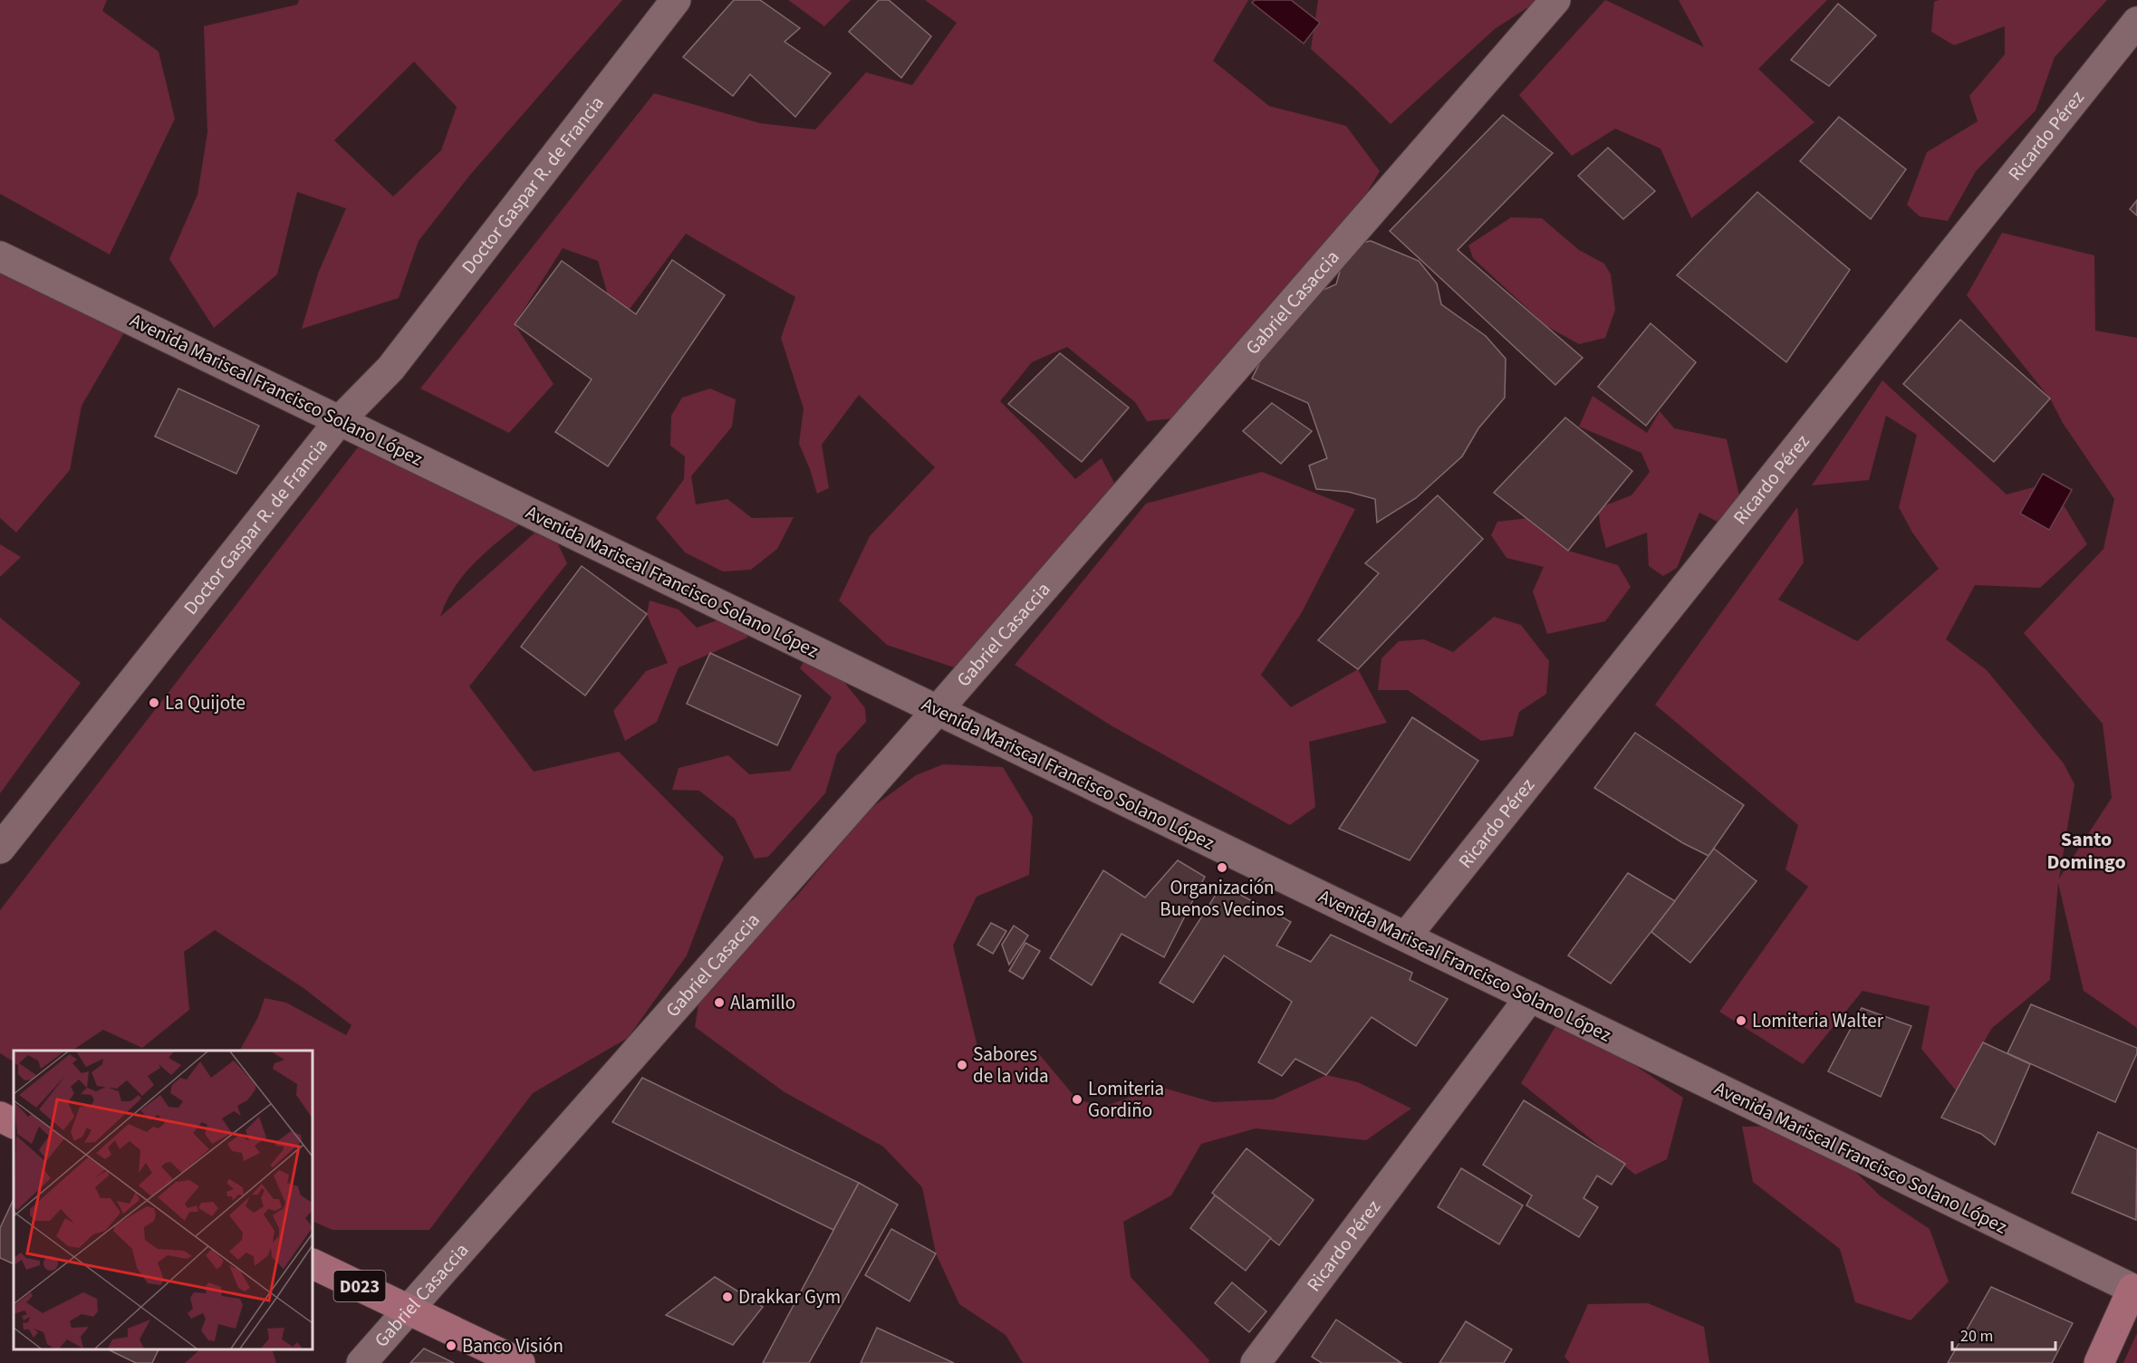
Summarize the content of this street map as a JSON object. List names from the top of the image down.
{
  "streets": {
    "main road": ["D023"],
    "street": [
      "Ricardo Pérez",
      "Doctor Gaspar R. de Francia",
      "Gabriel Casaccia",
      "Avenida Mariscal Francisco Solano López"
    ]
  },
  "crossings": [
    ["Ricardo Pérez", "Avenida Mariscal Francisco Solano López"],
    ["Doctor Gaspar R. de Francia", "Avenida Mariscal Francisco Solano López"],
    ["Gabriel Casaccia", "Avenida Mariscal Francisco Solano López"],
    ["Gabriel Casaccia", "D023"]
  ],
  "districts": ["Santo Domingo"],
  "places": [
    "La Quijote",
    "Organización Buenos Vecinos",
    "Alamillo",
    "Lomiteria Walter",
    "Sabores de la vida",
    "Lomiteria Gordiño",
    "Drakkar Gym",
    "Banco Visión"
  ],
  "scale_bar": "20 m"
}
